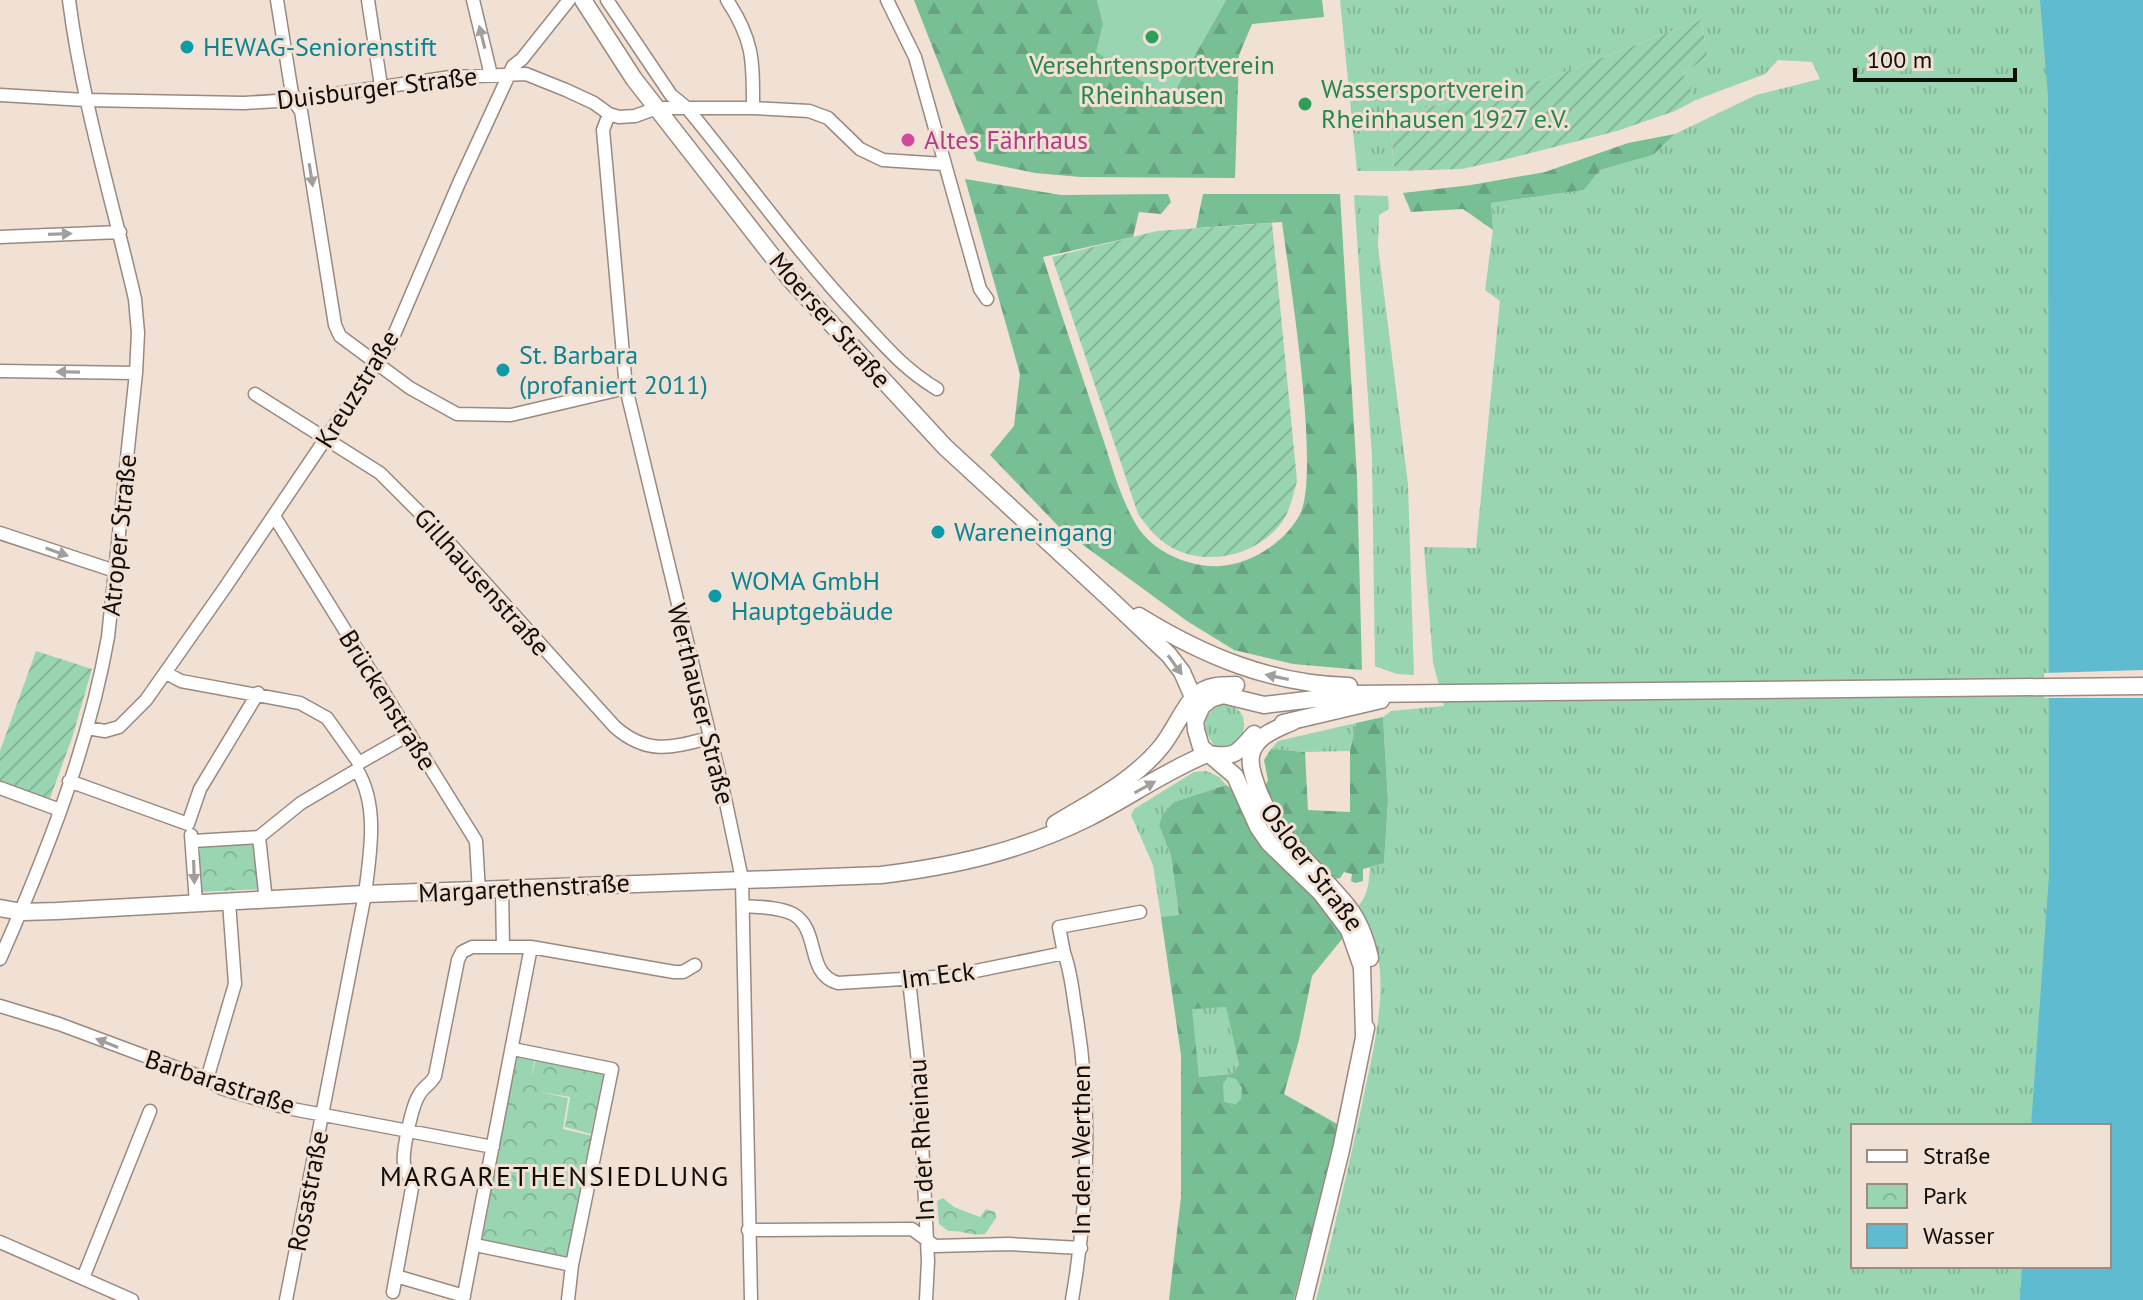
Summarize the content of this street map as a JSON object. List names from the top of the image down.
{
  "streets": {
    "main road": ["Moerser Straße", "Osloer Straße", "Margarethenstraße"],
    "street": [
      "Duisburger Straße",
      "Kreuzstraße",
      "Atroper Straße",
      "Gillhausenstraße",
      "Brückenstraße",
      "Werthauser Straße",
      "Im Eck",
      "Barbarastraße",
      "In der Rheinau",
      "In den Werthen",
      "Rosastraße"
    ]
  },
  "crossings": [
    ["Duisburger Straße", "Kreuzstraße"],
    ["Duisburger Straße", "Atroper Straße"],
    ["Duisburger Straße", "Werthauser Straße"],
    ["Moerser Straße", "Margarethenstraße"],
    ["Kreuzstraße", "Atroper Straße"],
    ["Kreuzstraße", "Gillhausenstraße"],
    ["Kreuzstraße", "Brückenstraße"],
    ["Kreuzstraße", "Rosastraße"],
    ["Atroper Straße", "Margarethenstraße"],
    ["Gillhausenstraße", "Werthauser Straße"],
    ["Brückenstraße", "Margarethenstraße"],
    ["Werthauser Straße", "Margarethenstraße"],
    ["Werthauser Straße", "Im Eck"],
    ["Osloer Straße", "Margarethenstraße"],
    ["Margarethenstraße", "Rosastraße"],
    ["Im Eck", "In der Rheinau"],
    ["Im Eck", "In den Werthen"],
    ["Barbarastraße", "Rosastraße"]
  ],
  "one_way": ["Barbarastraße"],
  "districts": ["MARGARETHENSIEDLUNG"],
  "places": [
    "Versehrtensportverein Rheinhausen",
    "HEWAG-Seniorenstift",
    "Wassersportverein Rheinhausen 1927 e.V.",
    "Altes Fährhaus",
    "St. Barbara (profaniert 2011)",
    "Wareneingang",
    "WOMA GmbH Hauptgebäude"
  ],
  "legend": ["Straße", "Park", "Wasser"],
  "scale_bar": "100 m"
}
